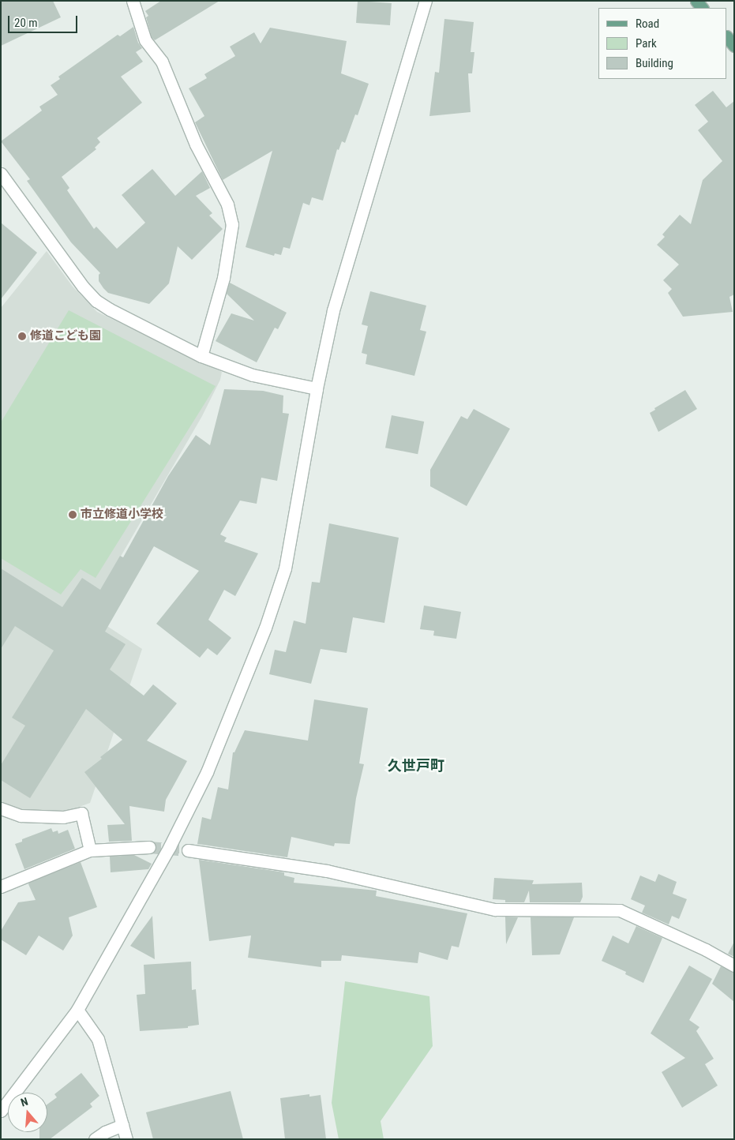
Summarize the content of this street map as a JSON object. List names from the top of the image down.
{
  "districts": ["久世戸町"],
  "places": ["修道こども園", "市立修道小学校"],
  "legend": ["Road", "Park", "Building"],
  "scale_bar": "20 m",
  "north": "top"
}
